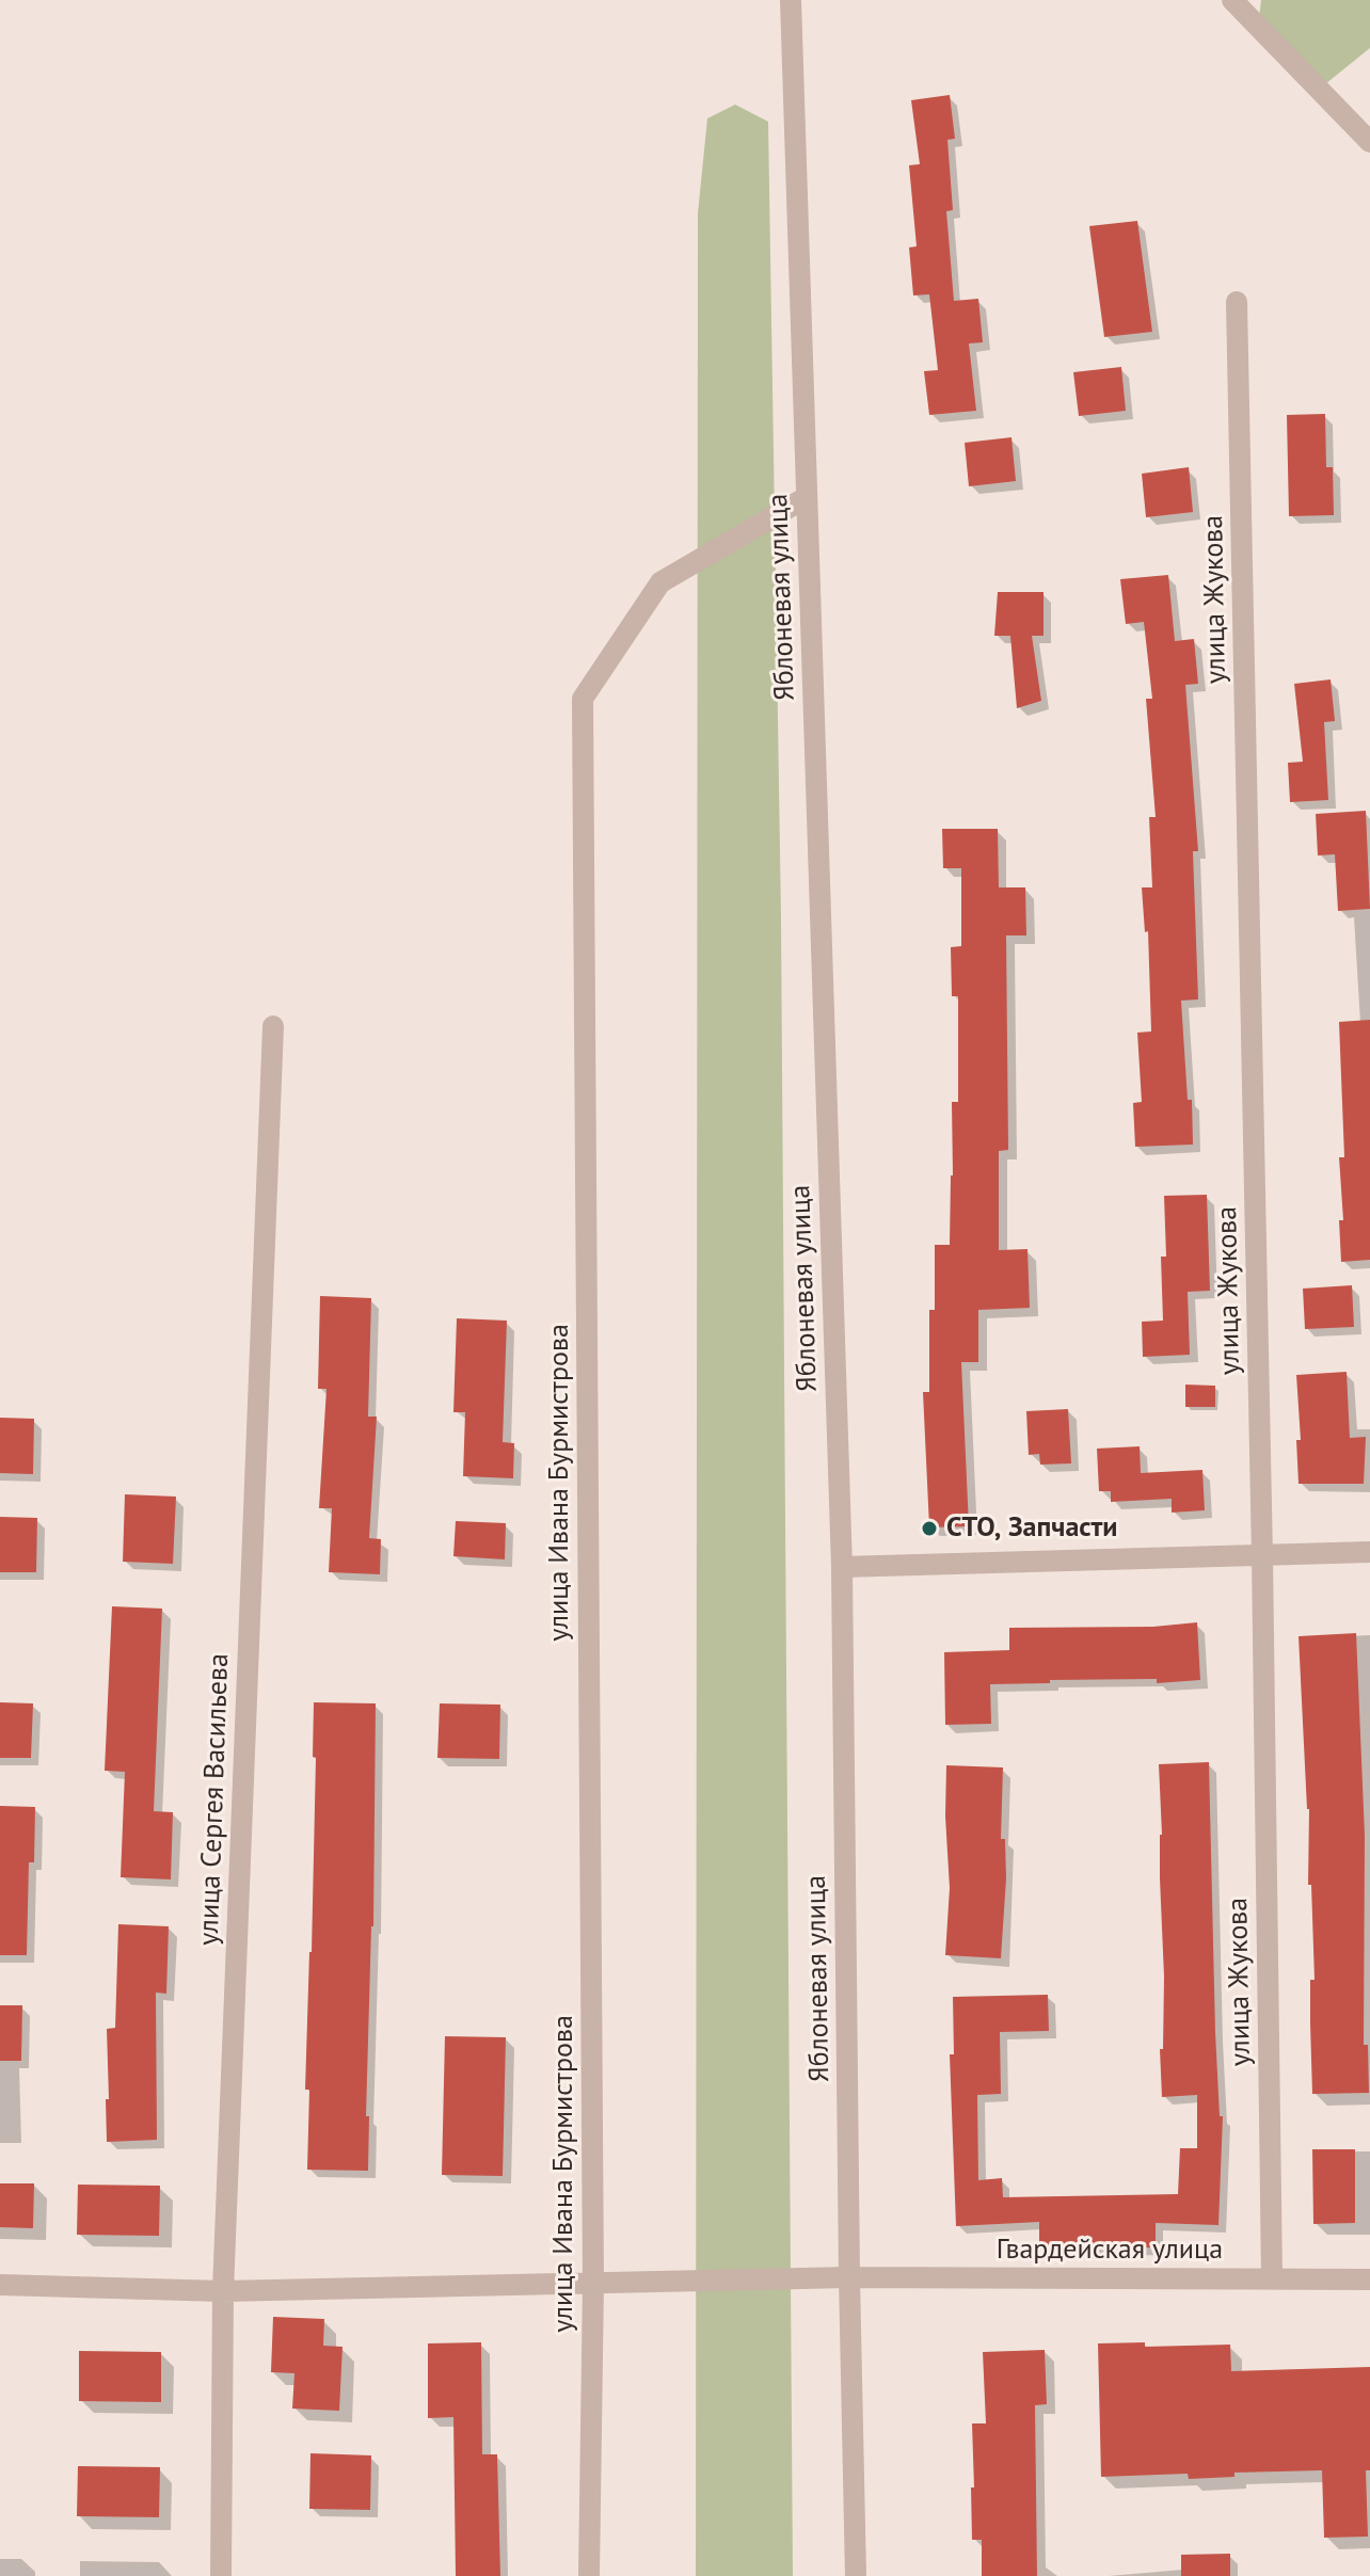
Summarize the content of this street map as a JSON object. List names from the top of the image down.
{
  "streets": {
    "street": [
      "Яблоневая улица",
      "улица Жукова",
      "улица Ивана Бурмистрова",
      "улица Сергея Васильева",
      "Гвардейская улица"
    ]
  },
  "crossings": [
    ["Яблоневая улица", "улица Ивана Бурмистрова"],
    ["Яблоневая улица", "Гвардейская улица"],
    ["улица Жукова", "Гвардейская улица"],
    ["улица Ивана Бурмистрова", "Гвардейская улица"],
    ["улица Сергея Васильева", "Гвардейская улица"]
  ],
  "places": ["СТО, Запчасти"]
}
